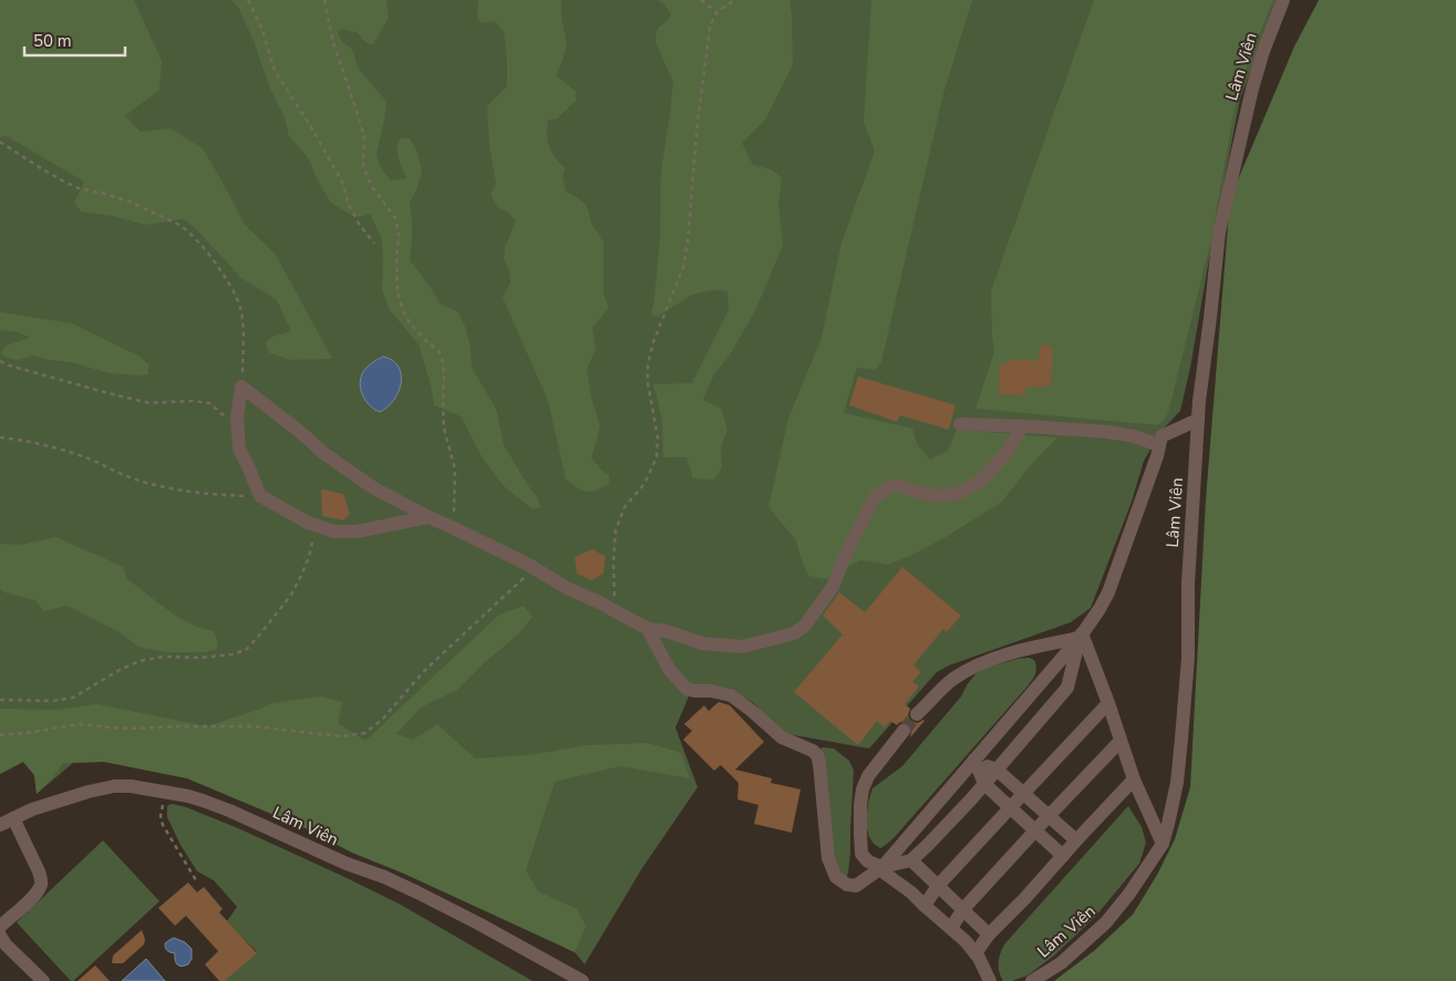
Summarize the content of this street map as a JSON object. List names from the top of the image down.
{
  "streets": {
    "street": ["Lâm Viên"]
  },
  "scale_bar": "50 m"
}
